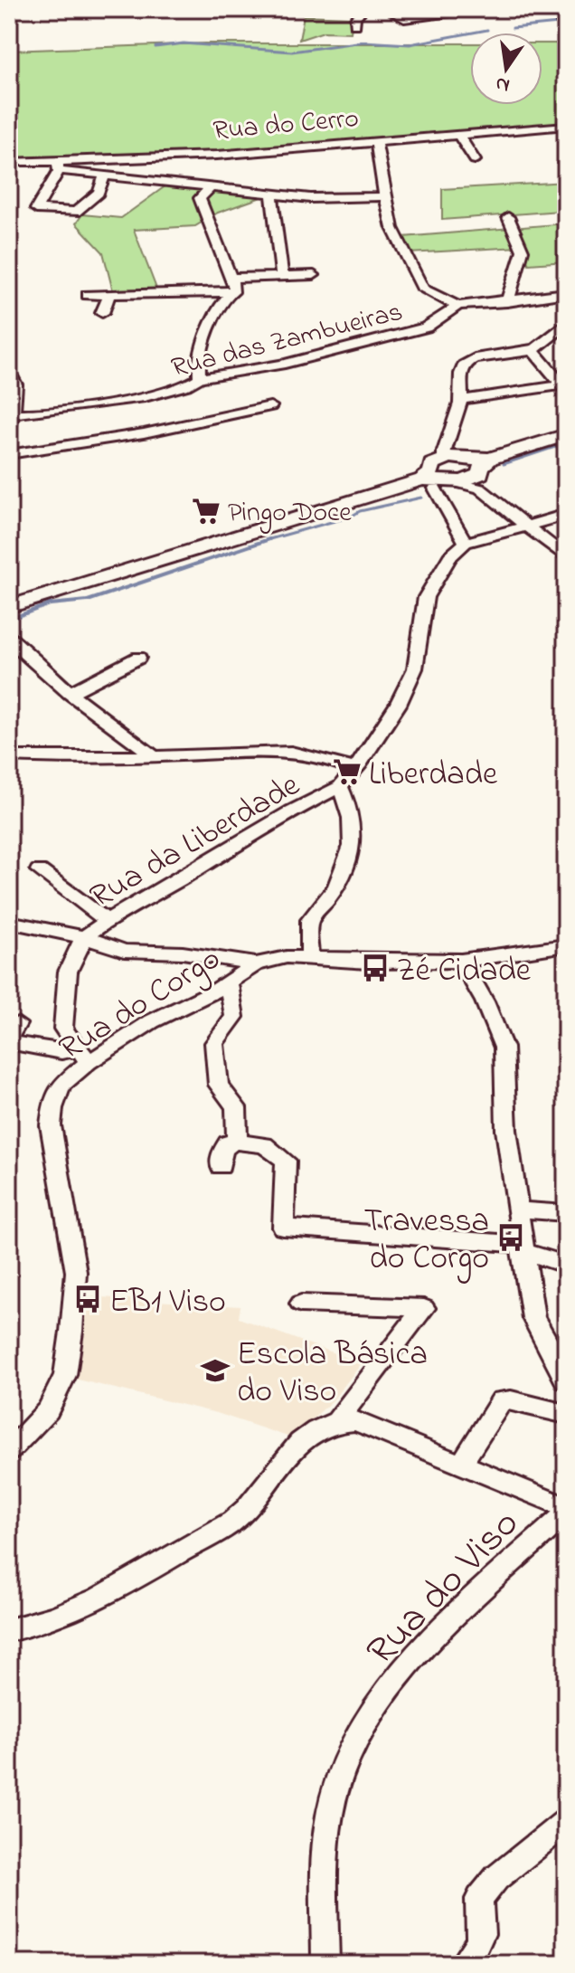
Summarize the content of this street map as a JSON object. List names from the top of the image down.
{
  "streets": {
    "street": [
      "Rua do Cerro",
      "Rua das Zambueiras",
      "Rua da Liberdade",
      "Rua do Corgo",
      "Rua do Viso"
    ]
  },
  "crossings": [
    ["Rua da Liberdade", "Rua do Corgo"]
  ],
  "places": {
    "supermarket": ["Pingo Doce", "Liberdade"],
    "bus stop": ["Zé Cidade", "Travessa do Corgo", "EB1 Viso"],
    "school or university": ["Escola Básica do Viso"]
  },
  "north": "bottom"
}
